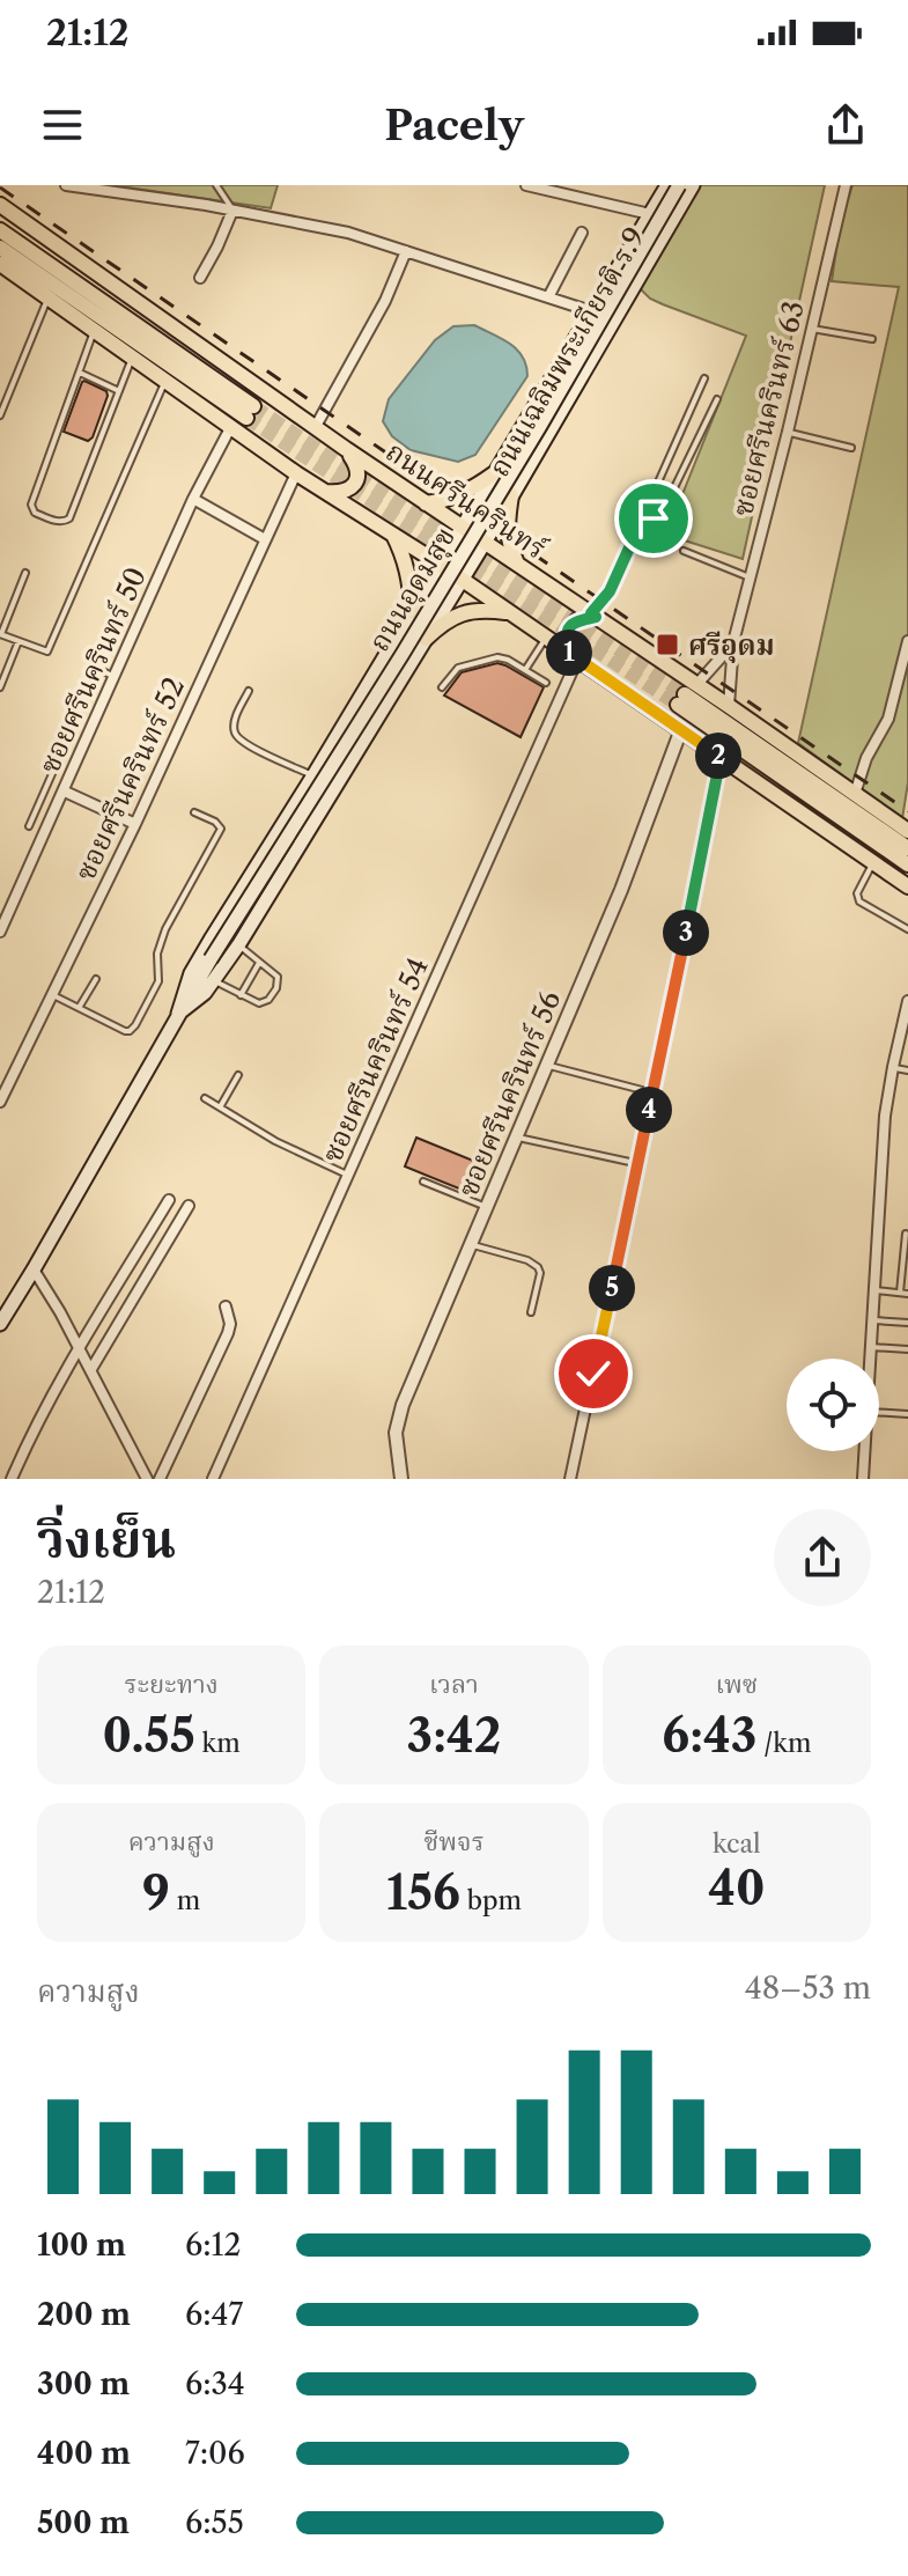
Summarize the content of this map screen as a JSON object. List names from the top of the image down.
{
  "streets": {
    "main road": ["ถนนเฉลิมพระเกียรติ ร.9", "ถนนศรีนครินทร์", "ถนนอุดมสุข"],
    "street": [
      "ซอยศรีนครินทร์ 63",
      "ซอยศรีนครินทร์ 50",
      "ซอยศรีนครินทร์ 52",
      "ซอยศรีนครินทร์ 54",
      "ซอยศรีนครินทร์ 56"
    ]
  },
  "crossings": [
    ["ถนนเฉลิมพระเกียรติ ร.9", "ถนนศรีนครินทร์"],
    ["ถนนเฉลิมพระเกียรติ ร.9", "ถนนอุดมสุข"],
    ["ซอยศรีนครินทร์ 63", "ถนนศรีนครินทร์"],
    ["ถนนศรีนครินทร์", "ถนนอุดมสุข"]
  ],
  "places": {
    "transit": ["ศรีอุดม"]
  },
  "page": {
    "status": "21:12",
    "header": "Pacely",
    "pins": [
      "1",
      "2",
      "3",
      "4",
      "5"
    ],
    "heading": ["วิ่งเย็น", "21:12"],
    "stats": [
      ["ระยะทาง", "0.55 km"],
      ["เวลา", "3:42"],
      ["เพซ", "6:43 /km"],
      ["ความสูง", "9 m"],
      ["ชีพจร", "156 bpm"],
      ["kcal", "40"]
    ],
    "chart": ["ความสูง", "48–53 m"],
    "list": [
      {
        "name": "100 m",
        "note": "6:12"
      },
      {
        "name": "200 m",
        "note": "6:47"
      },
      {
        "name": "300 m",
        "note": "6:34"
      },
      {
        "name": "400 m",
        "note": "7:06"
      },
      {
        "name": "500 m",
        "note": "6:55"
      }
    ]
  }
}
